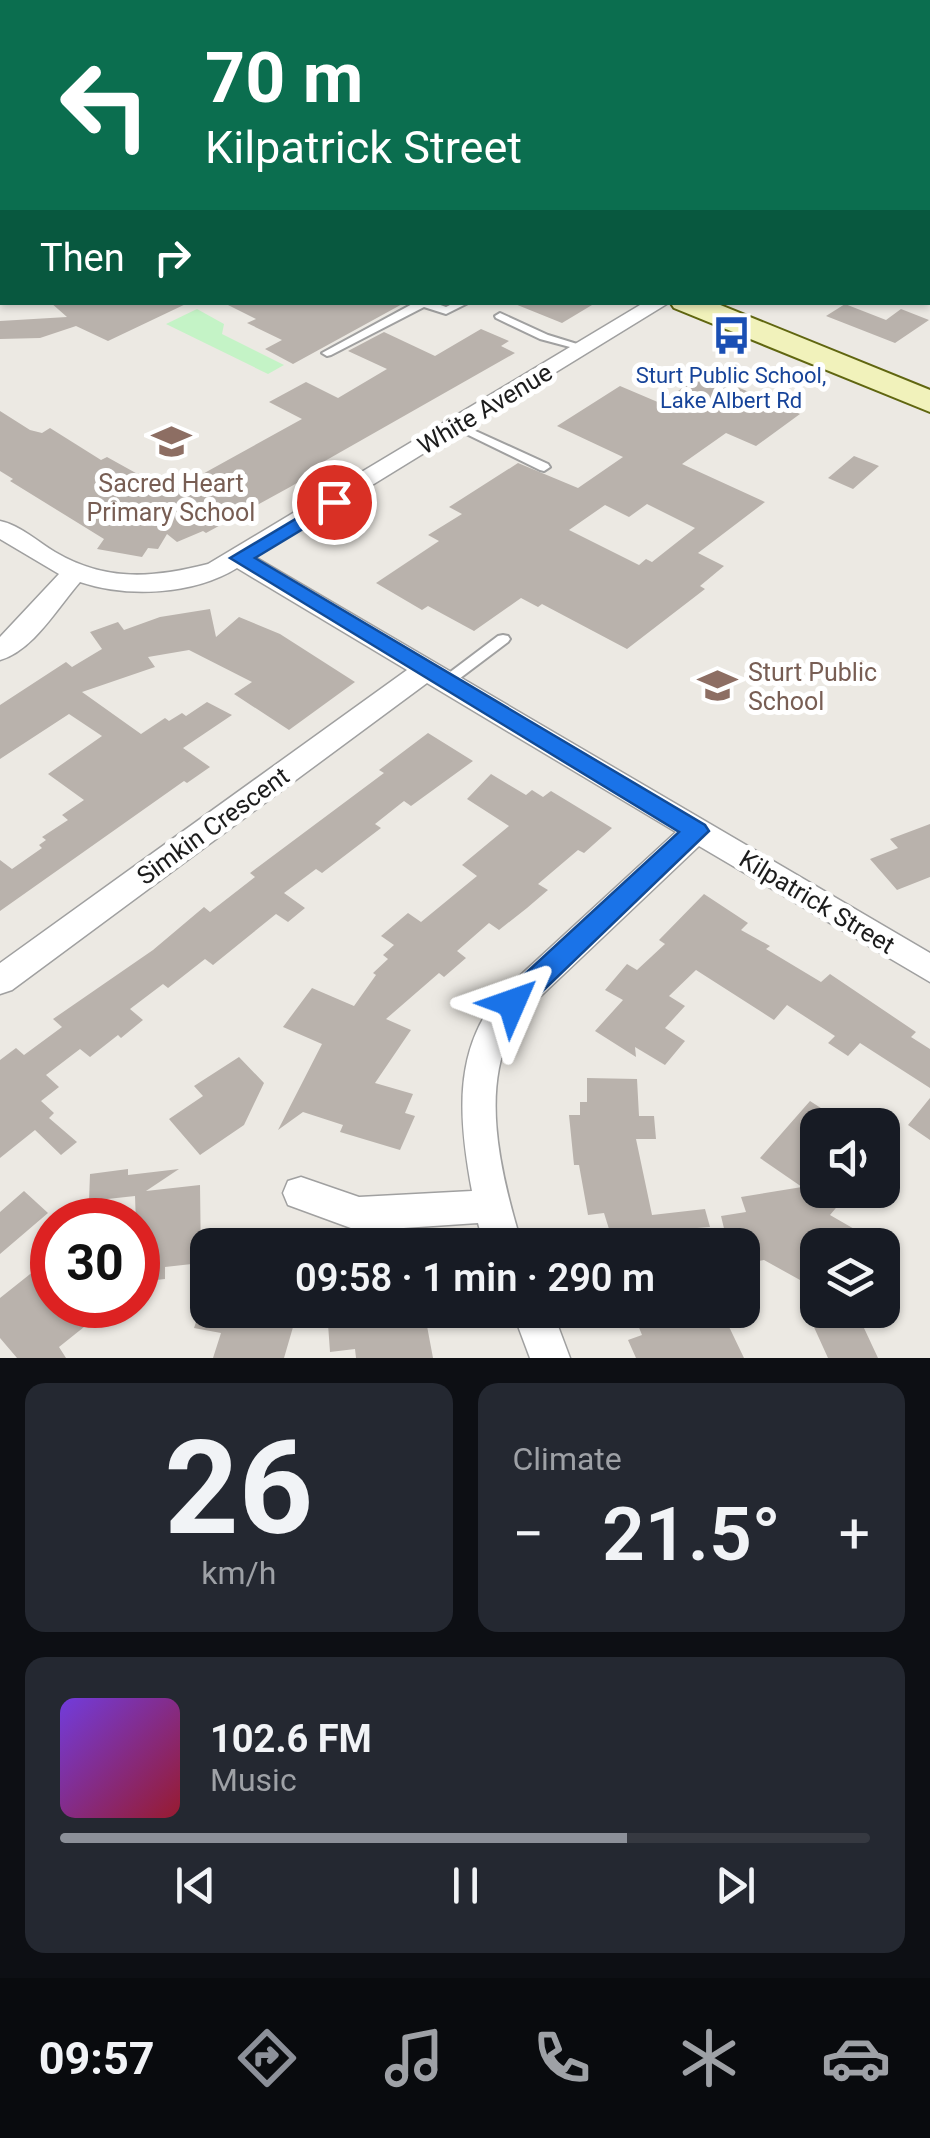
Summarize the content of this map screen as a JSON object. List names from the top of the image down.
{
  "streets": {
    "street": ["White Avenue", "Simkin Crescent", "Kilpatrick Street"]
  },
  "crossings": [
    ["White Avenue", "Kilpatrick Street"],
    ["Simkin Crescent", "Kilpatrick Street"]
  ],
  "places": {
    "bus stop": ["Sturt Public School, Lake Albert Rd"],
    "school or university": ["Sacred Heart Primary School", "Sturt Public School"]
  },
  "page": {
    "turn": ["70 m", "Kilpatrick Street"],
    "then": "Then",
    "limit": "30",
    "trip": "09:58 · 1 min · 290 m",
    "tile": [
      ["26", "km/h"],
      "Climate"
    ],
    "heat": ["−", "21.5°", "+"],
    "song": ["102.6 FM", "Music"],
    "tabs": "09:57"
  }
}
